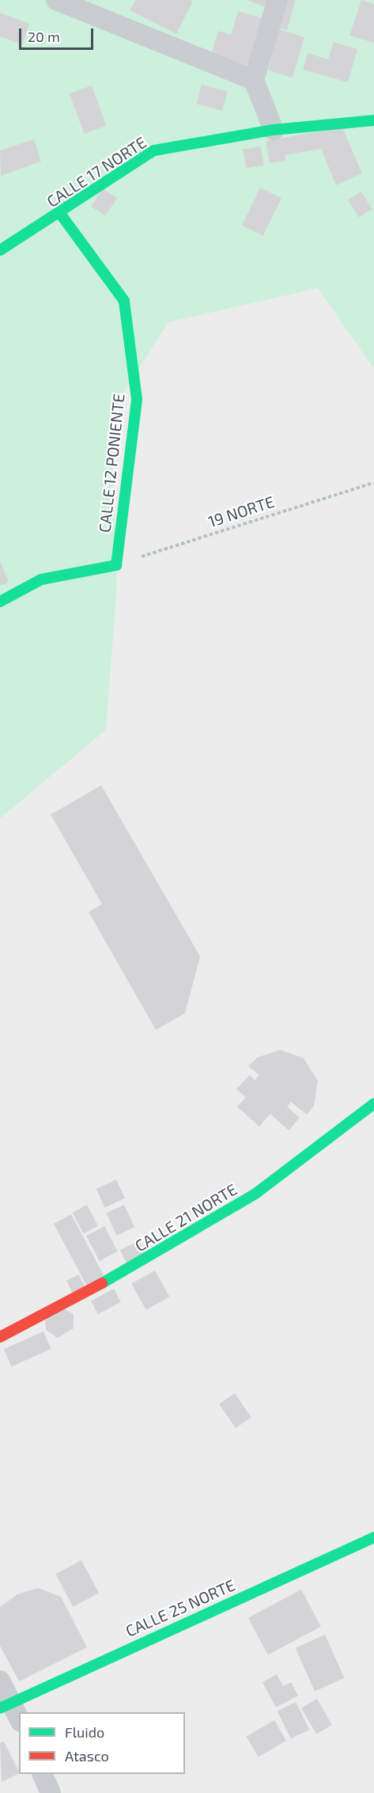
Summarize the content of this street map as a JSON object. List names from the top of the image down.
{
  "streets": {
    "street": [
      "CALLE 17 NORTE",
      "CALLE 12 PONIENTE",
      "CALLE 21 NORTE",
      "CALLE 25 NORTE"
    ],
    "path": ["19 NORTE"]
  },
  "crossings": [
    ["CALLE 17 NORTE", "CALLE 12 PONIENTE"],
    ["CALLE 12 PONIENTE", "19 NORTE"]
  ],
  "legend": ["Fluido", "Atasco"],
  "scale_bar": "20 m"
}
